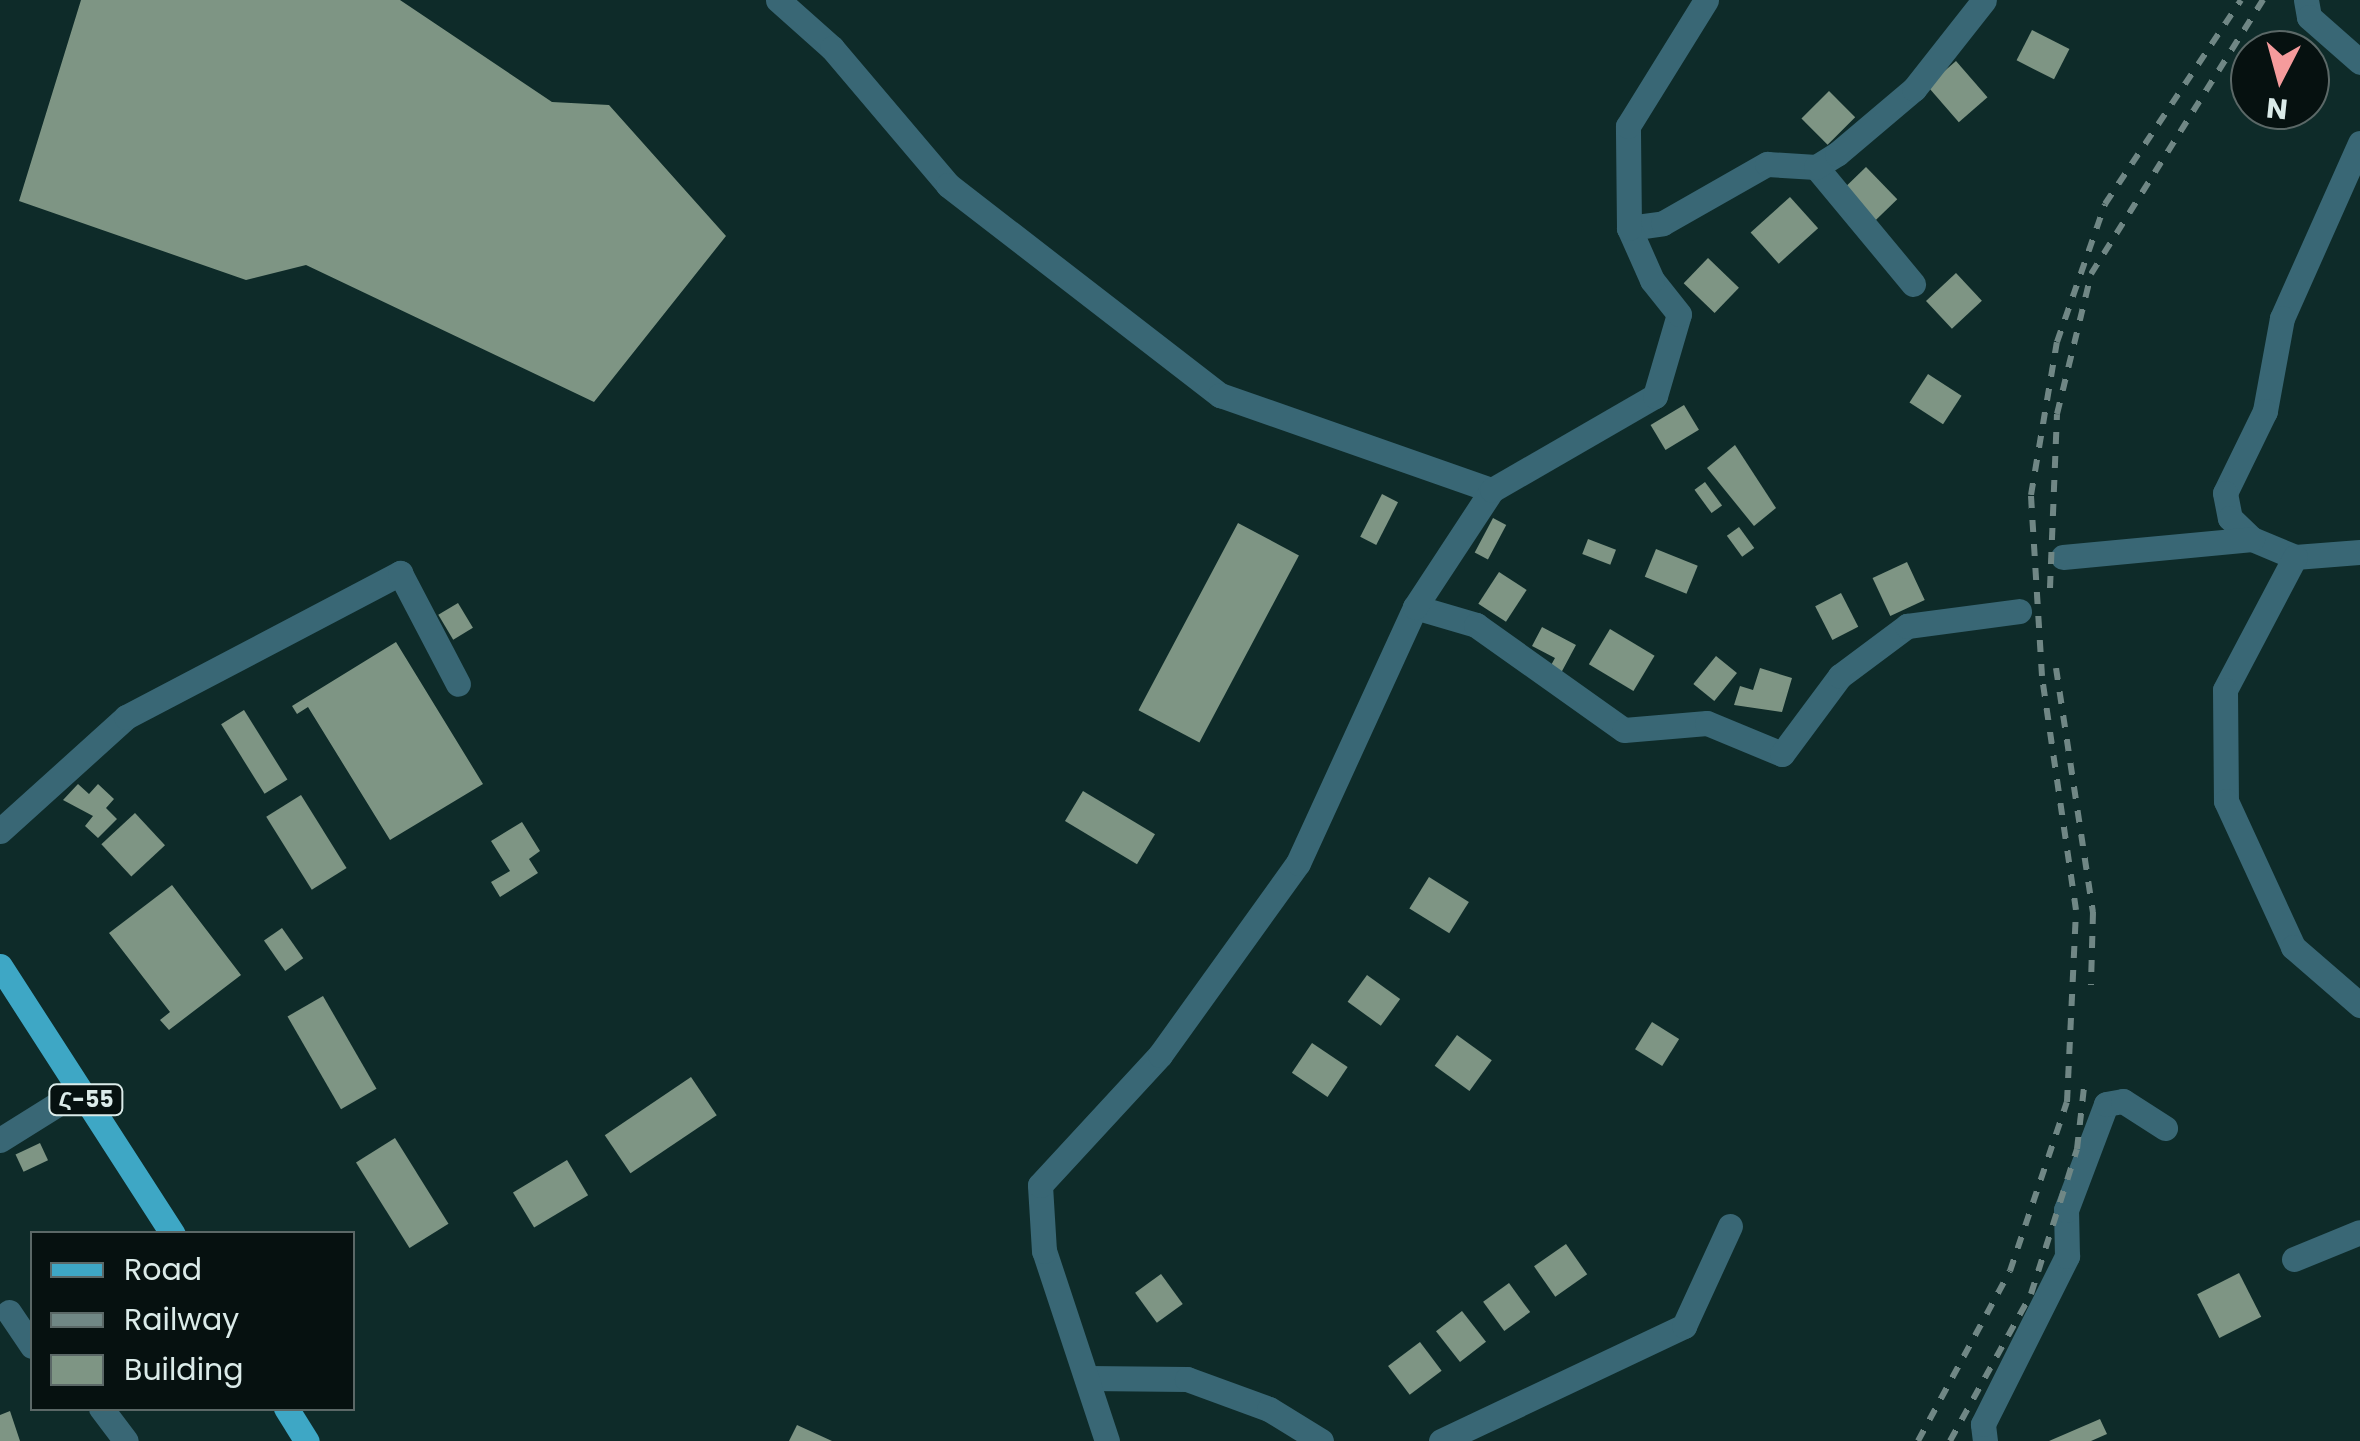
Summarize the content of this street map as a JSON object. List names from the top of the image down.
{
  "streets": {
    "main road": ["Հ-55"]
  },
  "legend": ["Road", "Railway", "Building"],
  "north": "bottom"
}
